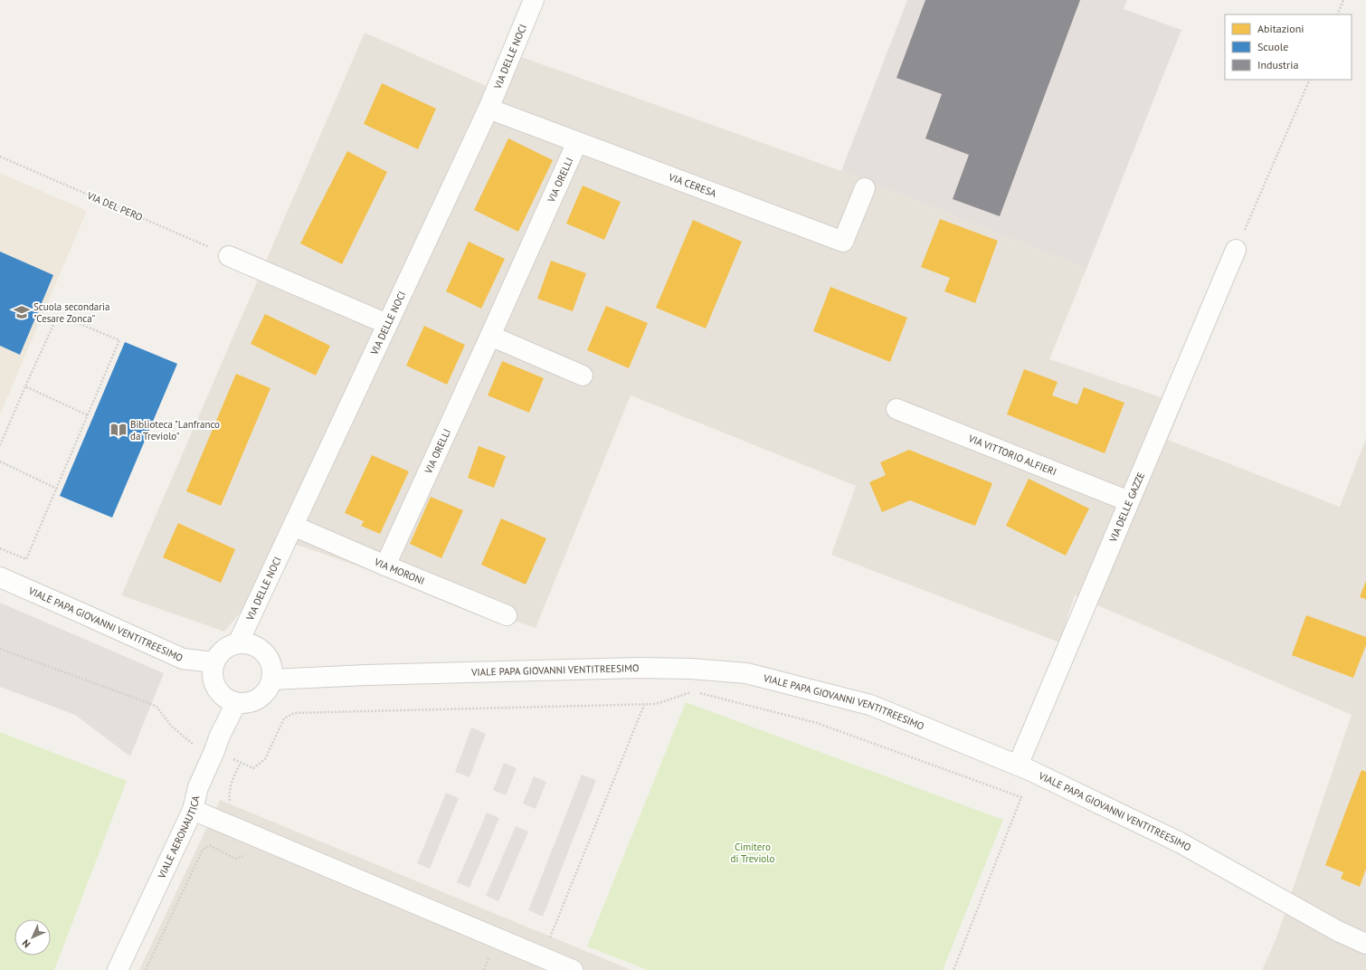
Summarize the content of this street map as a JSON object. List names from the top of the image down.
{
  "streets": {
    "street": [
      "VIA DELLE NOCI",
      "VIA ORELLI",
      "VIA CERESA",
      "VIA VITTORIO ALFIERI",
      "VIA DELLE GAZZE",
      "VIA MORONI",
      "VIALE PAPA GIOVANNI VENTITREESIMO",
      "VIALE AERONAUTICA"
    ],
    "path": ["VIA DEL PERO"]
  },
  "crossings": [
    ["VIA DELLE NOCI", "VIA CERESA"],
    ["VIA DELLE NOCI", "VIA MORONI"],
    ["VIA DELLE NOCI", "VIALE PAPA GIOVANNI VENTITREESIMO"],
    ["VIA DELLE NOCI", "VIALE AERONAUTICA"],
    ["VIA ORELLI", "VIA CERESA"],
    ["VIA ORELLI", "VIA MORONI"],
    ["VIA VITTORIO ALFIERI", "VIA DELLE GAZZE"],
    ["VIA DELLE GAZZE", "VIALE PAPA GIOVANNI VENTITREESIMO"],
    ["VIALE PAPA GIOVANNI VENTITREESIMO", "VIALE AERONAUTICA"]
  ],
  "parks": ["Cimitero di Treviolo"],
  "places": {
    "school or university": ["Scuola secondaria \"Cesare Zonca\""],
    "library": ["Biblioteca \"Lanfranco da Treviolo\""]
  },
  "legend": ["Abitazioni", "Scuole", "Industria"],
  "north": "bottom left"
}
